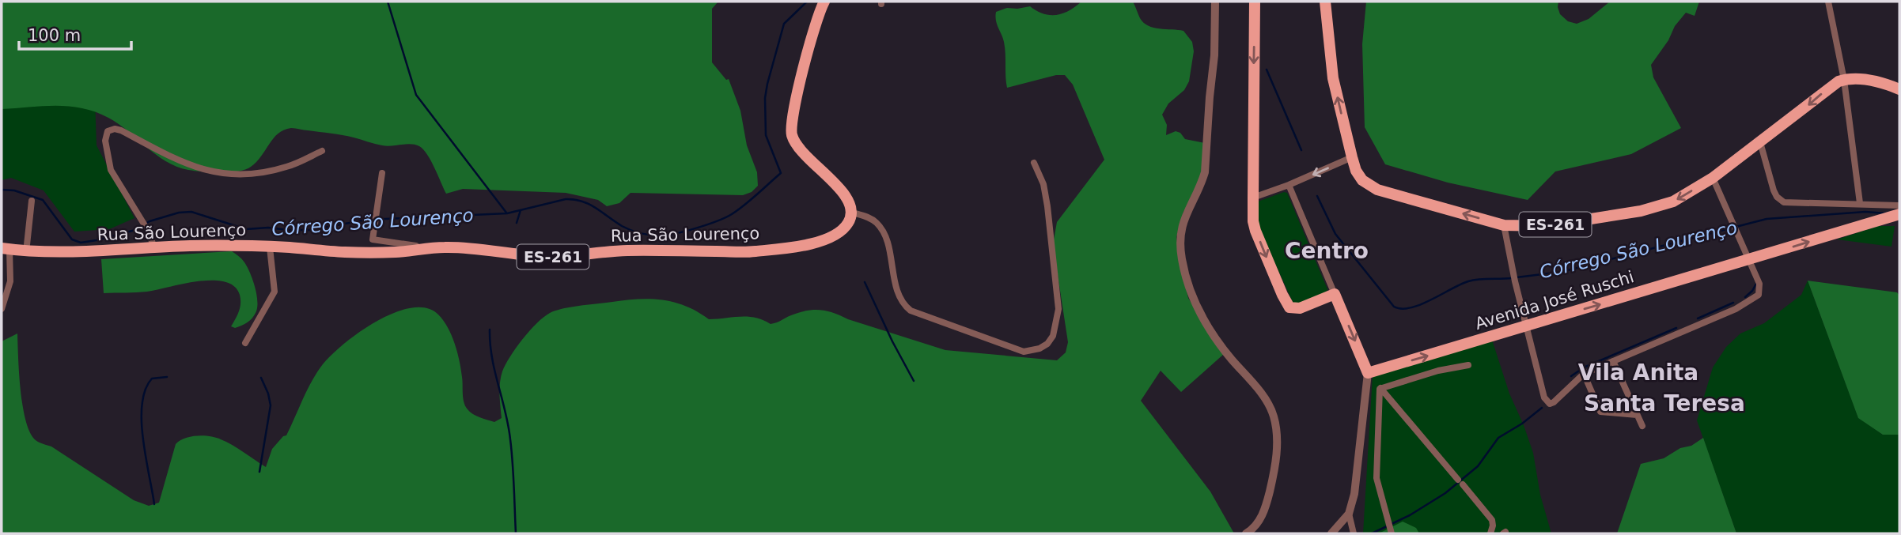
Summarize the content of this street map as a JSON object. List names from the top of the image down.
{
  "streets": {
    "main road": ["ES-261", "Rua São Lourenço", "Avenida José Ruschi"]
  },
  "districts": ["Centro", "Vila Anita", "Santa Teresa"],
  "water": ["Córrego São Lourenço"],
  "scale_bar": "100 m"
}
